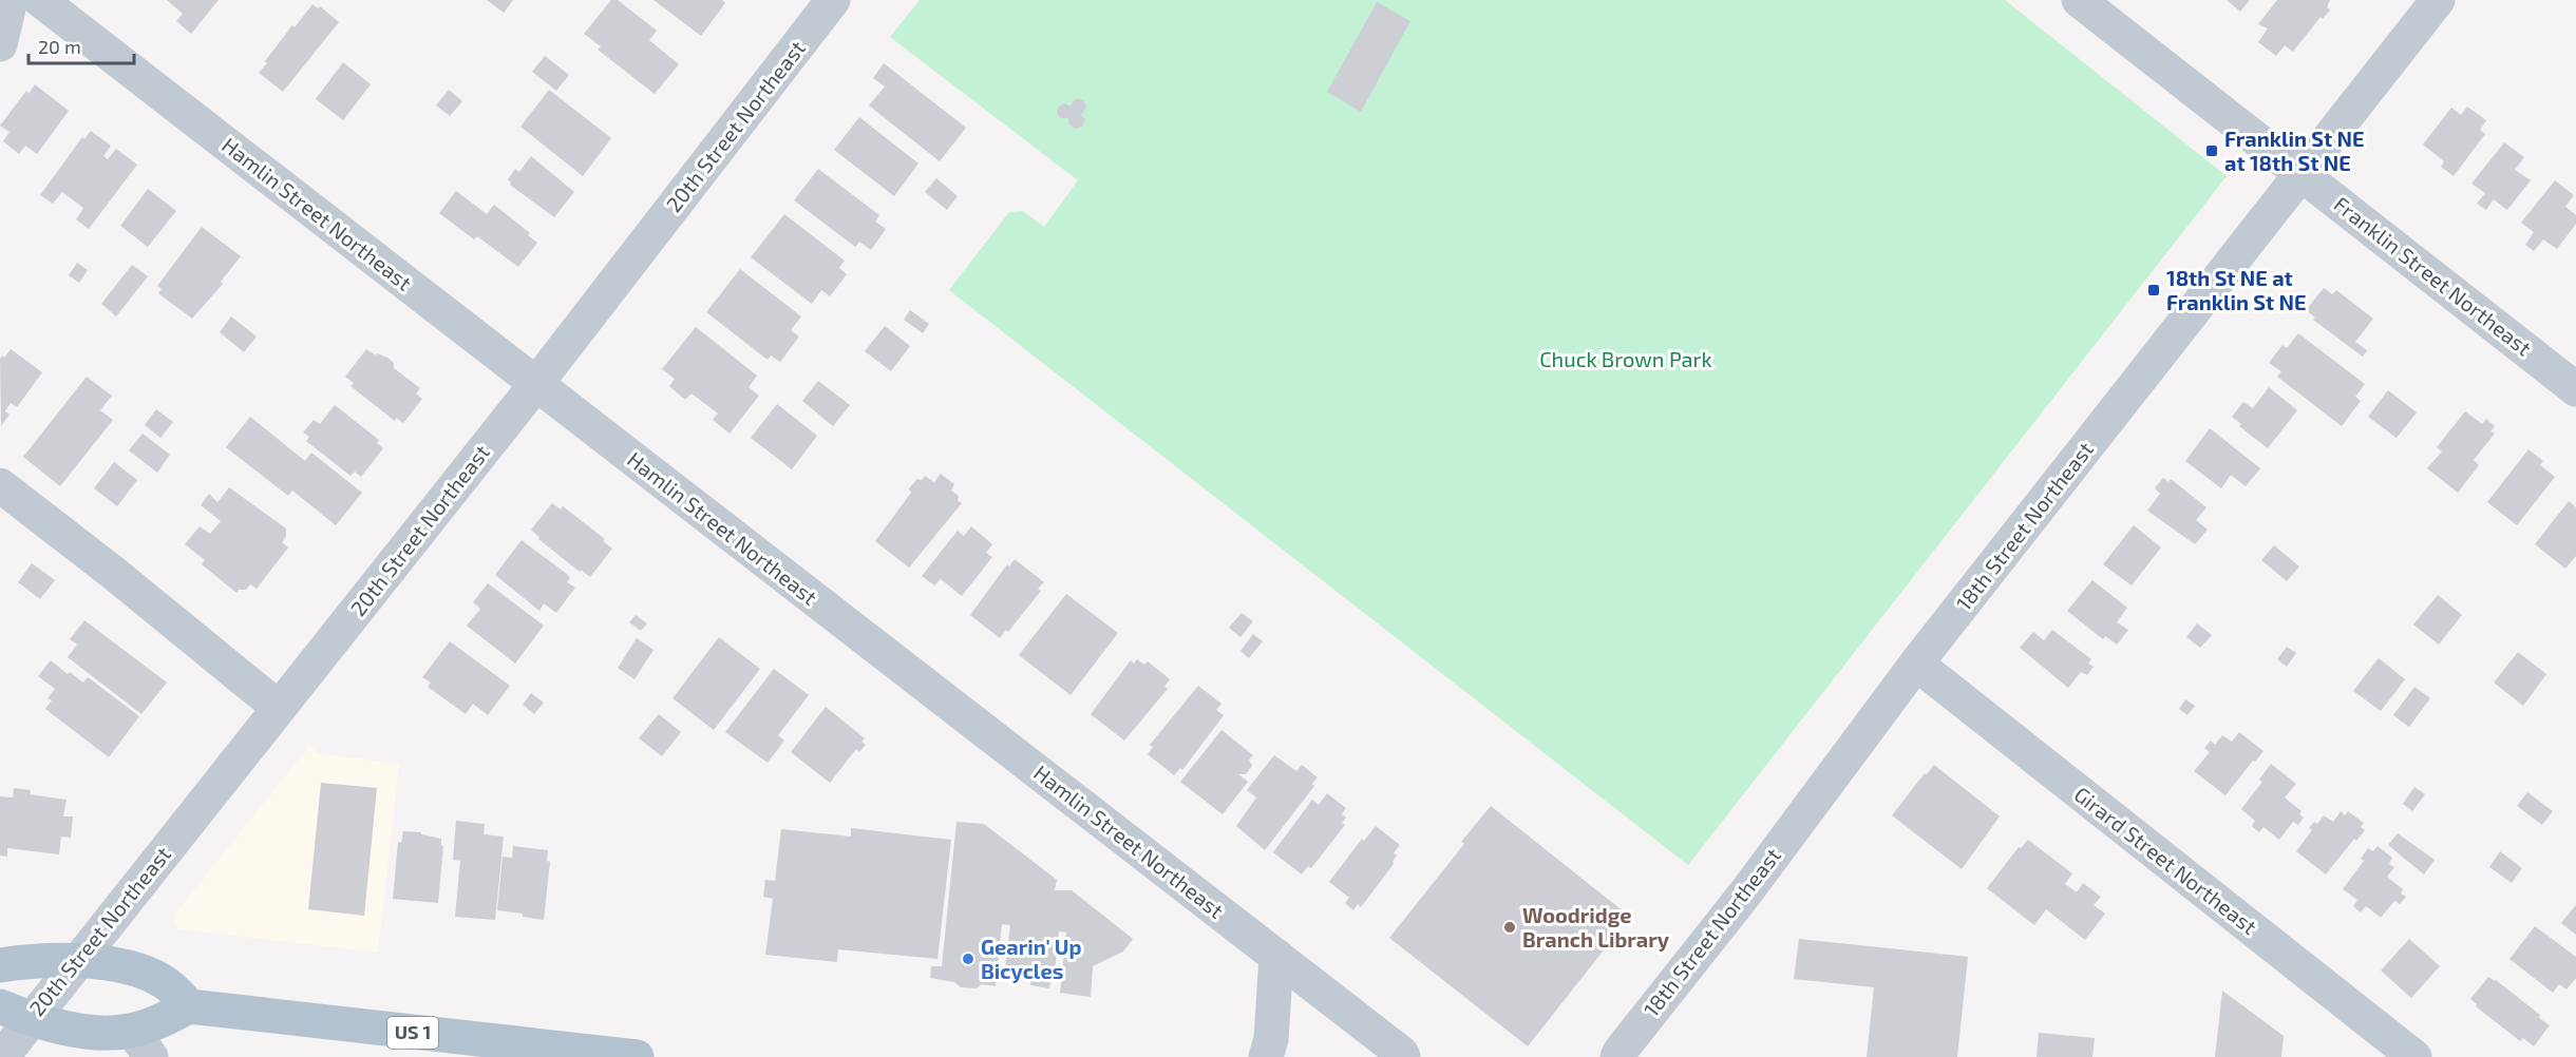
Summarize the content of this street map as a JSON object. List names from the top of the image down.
{
  "streets": {
    "main road": ["US 1"],
    "street": [
      "20th Street Northeast",
      "Hamlin Street Northeast",
      "Franklin Street Northeast",
      "18th Street Northeast",
      "Girard Street Northeast"
    ]
  },
  "crossings": [
    ["20th Street Northeast", "Hamlin Street Northeast"],
    ["20th Street Northeast", "US 1"],
    ["Franklin Street Northeast", "18th Street Northeast"],
    ["18th Street Northeast", "Girard Street Northeast"]
  ],
  "parks": ["Chuck Brown Park"],
  "places": {
    "transit": ["Franklin St NE at 18th St NE", "18th St NE at Franklin St NE"],
    "other": ["Woodridge Branch Library", "Gearin' Up Bicycles"]
  },
  "scale_bar": "20 m"
}
